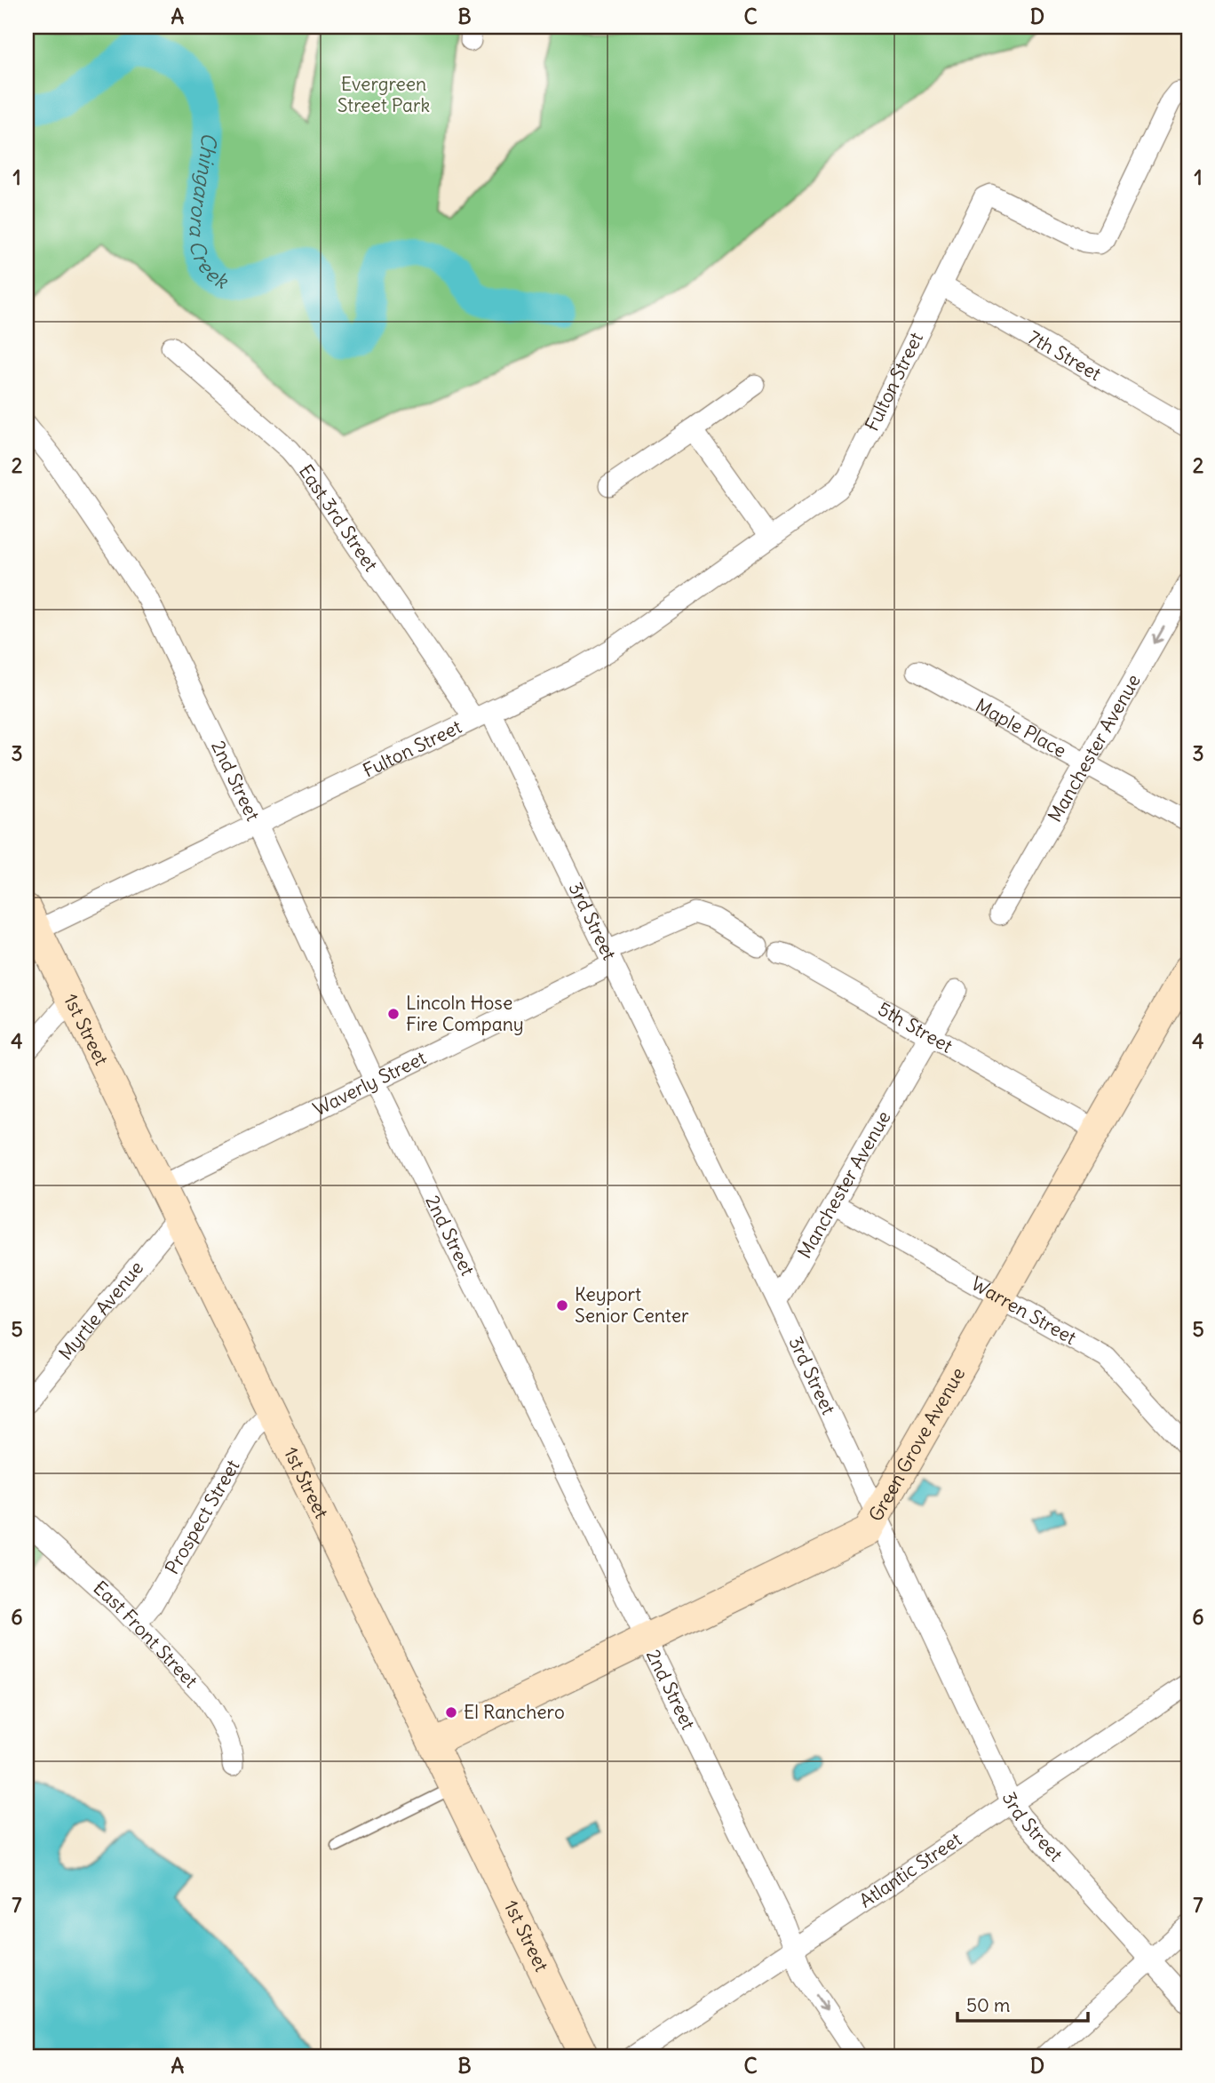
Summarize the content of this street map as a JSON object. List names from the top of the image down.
{
  "streets": {
    "main road": ["1st Street", "Green Grove Avenue"],
    "street": [
      "7th Street",
      "Fulton Street",
      "East 3rd Street",
      "Maple Place",
      "Manchester Avenue",
      "2nd Street",
      "3rd Street",
      "5th Street",
      "Waverly Street",
      "Myrtle Avenue",
      "Warren Street",
      "Prospect Street",
      "East Front Street",
      "Atlantic Street"
    ]
  },
  "crossings": [
    ["7th Street", "Fulton Street"],
    ["Fulton Street", "East 3rd Street"],
    ["Fulton Street", "2nd Street"],
    ["Fulton Street", "3rd Street"],
    ["Fulton Street", "1st Street"],
    ["East 3rd Street", "3rd Street"],
    ["Maple Place", "Manchester Avenue"],
    ["Manchester Avenue", "3rd Street"],
    ["Manchester Avenue", "5th Street"],
    ["Manchester Avenue", "Warren Street"],
    ["2nd Street", "Waverly Street"],
    ["2nd Street", "Green Grove Avenue"],
    ["2nd Street", "Atlantic Street"],
    ["3rd Street", "Waverly Street"],
    ["3rd Street", "Green Grove Avenue"],
    ["3rd Street", "Atlantic Street"],
    ["5th Street", "Waverly Street"],
    ["5th Street", "Green Grove Avenue"],
    ["1st Street", "Waverly Street"],
    ["1st Street", "Myrtle Avenue"],
    ["1st Street", "Green Grove Avenue"],
    ["1st Street", "Prospect Street"],
    ["Warren Street", "Green Grove Avenue"],
    ["Prospect Street", "East Front Street"]
  ],
  "water": ["Chingarora Creek"],
  "parks": ["Evergreen Street Park"],
  "places": ["Lincoln Hose Fire Company", "Keyport Senior Center", "El Ranchero"],
  "scale_bar": "50 m",
  "grid": {
    "columns": [
      "A",
      "B",
      "C",
      "D"
    ],
    "rows": [
      "1",
      "2",
      "3",
      "4",
      "5",
      "6",
      "7"
    ]
  }
}
